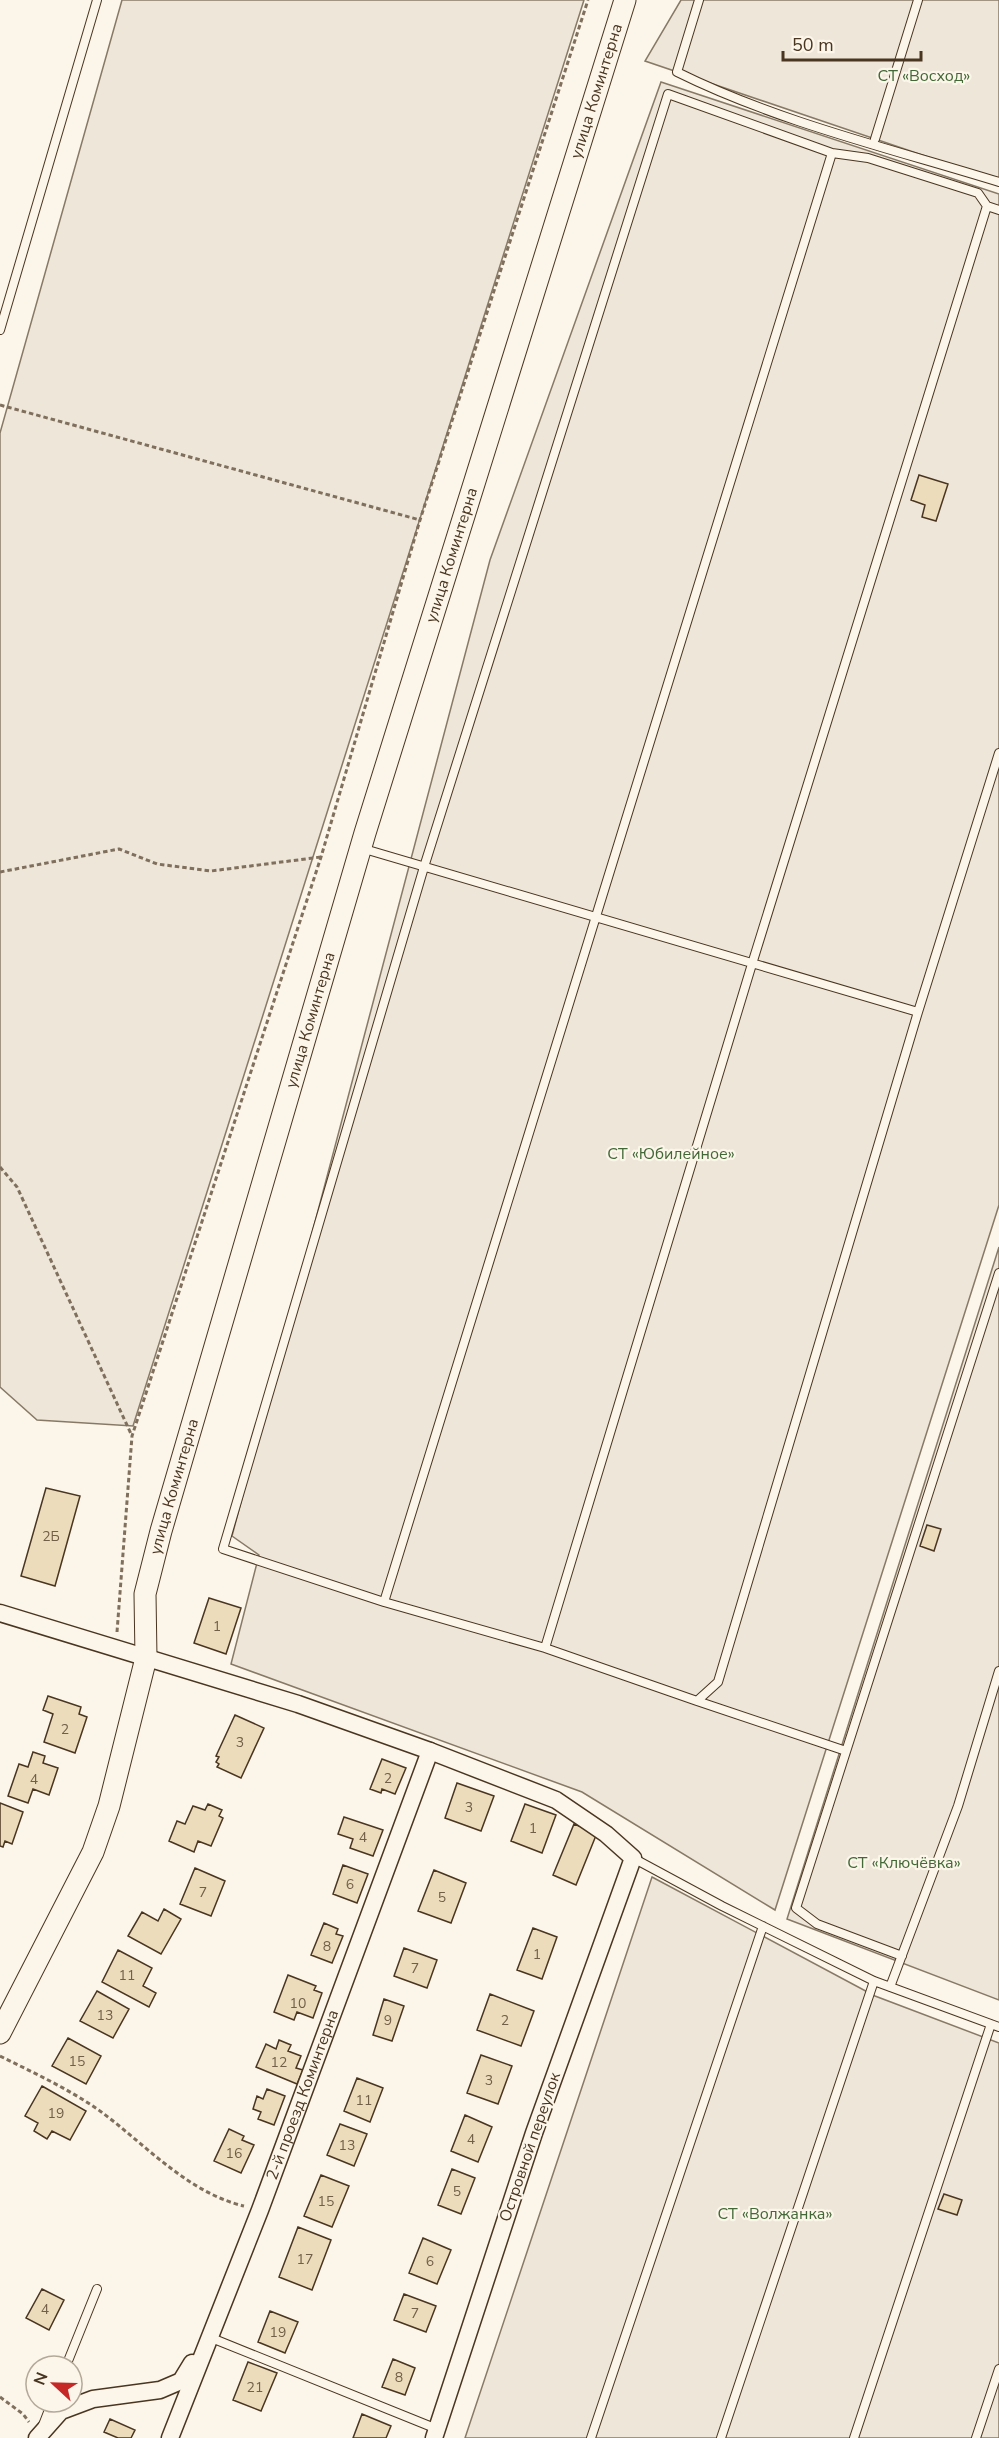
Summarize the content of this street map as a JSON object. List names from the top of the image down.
{
  "streets": {
    "street": ["улица Коминтерна", "2-й проезд Коминтерна", "Островной переулок"]
  },
  "parks": [
    "СТ «Восход»",
    "СТ «Юбилейное»",
    "СТ «Ключёвка»",
    "СТ «Волжанка»"
  ],
  "house_numbers": [
    "2Б",
    "1",
    "2",
    "3",
    "2",
    "4",
    "3",
    "1",
    "4",
    "6",
    "7",
    "5",
    "8",
    "1",
    "7",
    "11",
    "10",
    "13",
    "9",
    "2",
    "15",
    "12",
    "3",
    "11",
    "19",
    "4",
    "13",
    "16",
    "5",
    "15",
    "17",
    "6",
    "4",
    "7",
    "19",
    "8",
    "21"
  ],
  "scale_bar": "50 m",
  "north": "left"
}
